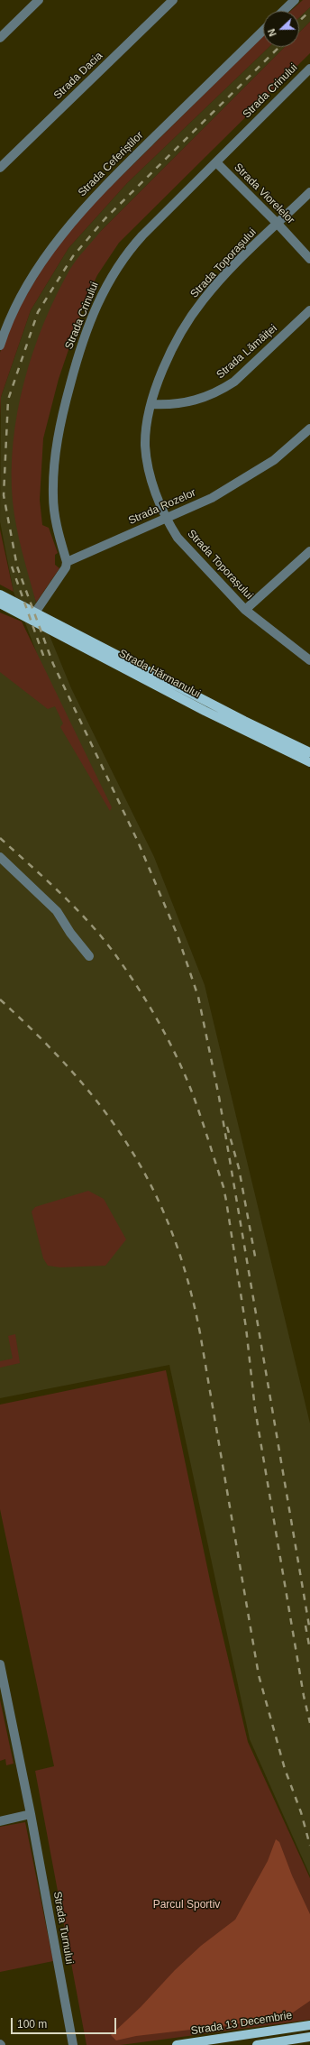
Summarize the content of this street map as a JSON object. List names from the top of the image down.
{
  "streets": {
    "main road": ["Strada Hărmanului", "Strada 13 Decembrie"],
    "street": [
      "Strada Dacia",
      "Strada Crinului",
      "Strada Ceferiștilor",
      "Strada Viorelelor",
      "Strada Toporașului",
      "Strada Lămâiței",
      "Strada Rozelor",
      "Strada Turnului"
    ]
  },
  "crossings": [
    ["Strada Crinului", "Strada Viorelelor"],
    ["Strada Crinului", "Strada Rozelor"],
    ["Strada Viorelelor", "Strada Toporașului"],
    ["Strada Toporașului", "Strada Lămâiței"],
    ["Strada Toporașului", "Strada Rozelor"]
  ],
  "parks": ["Parcul Sportiv"],
  "scale_bar": "100 m",
  "north": "left"
}
